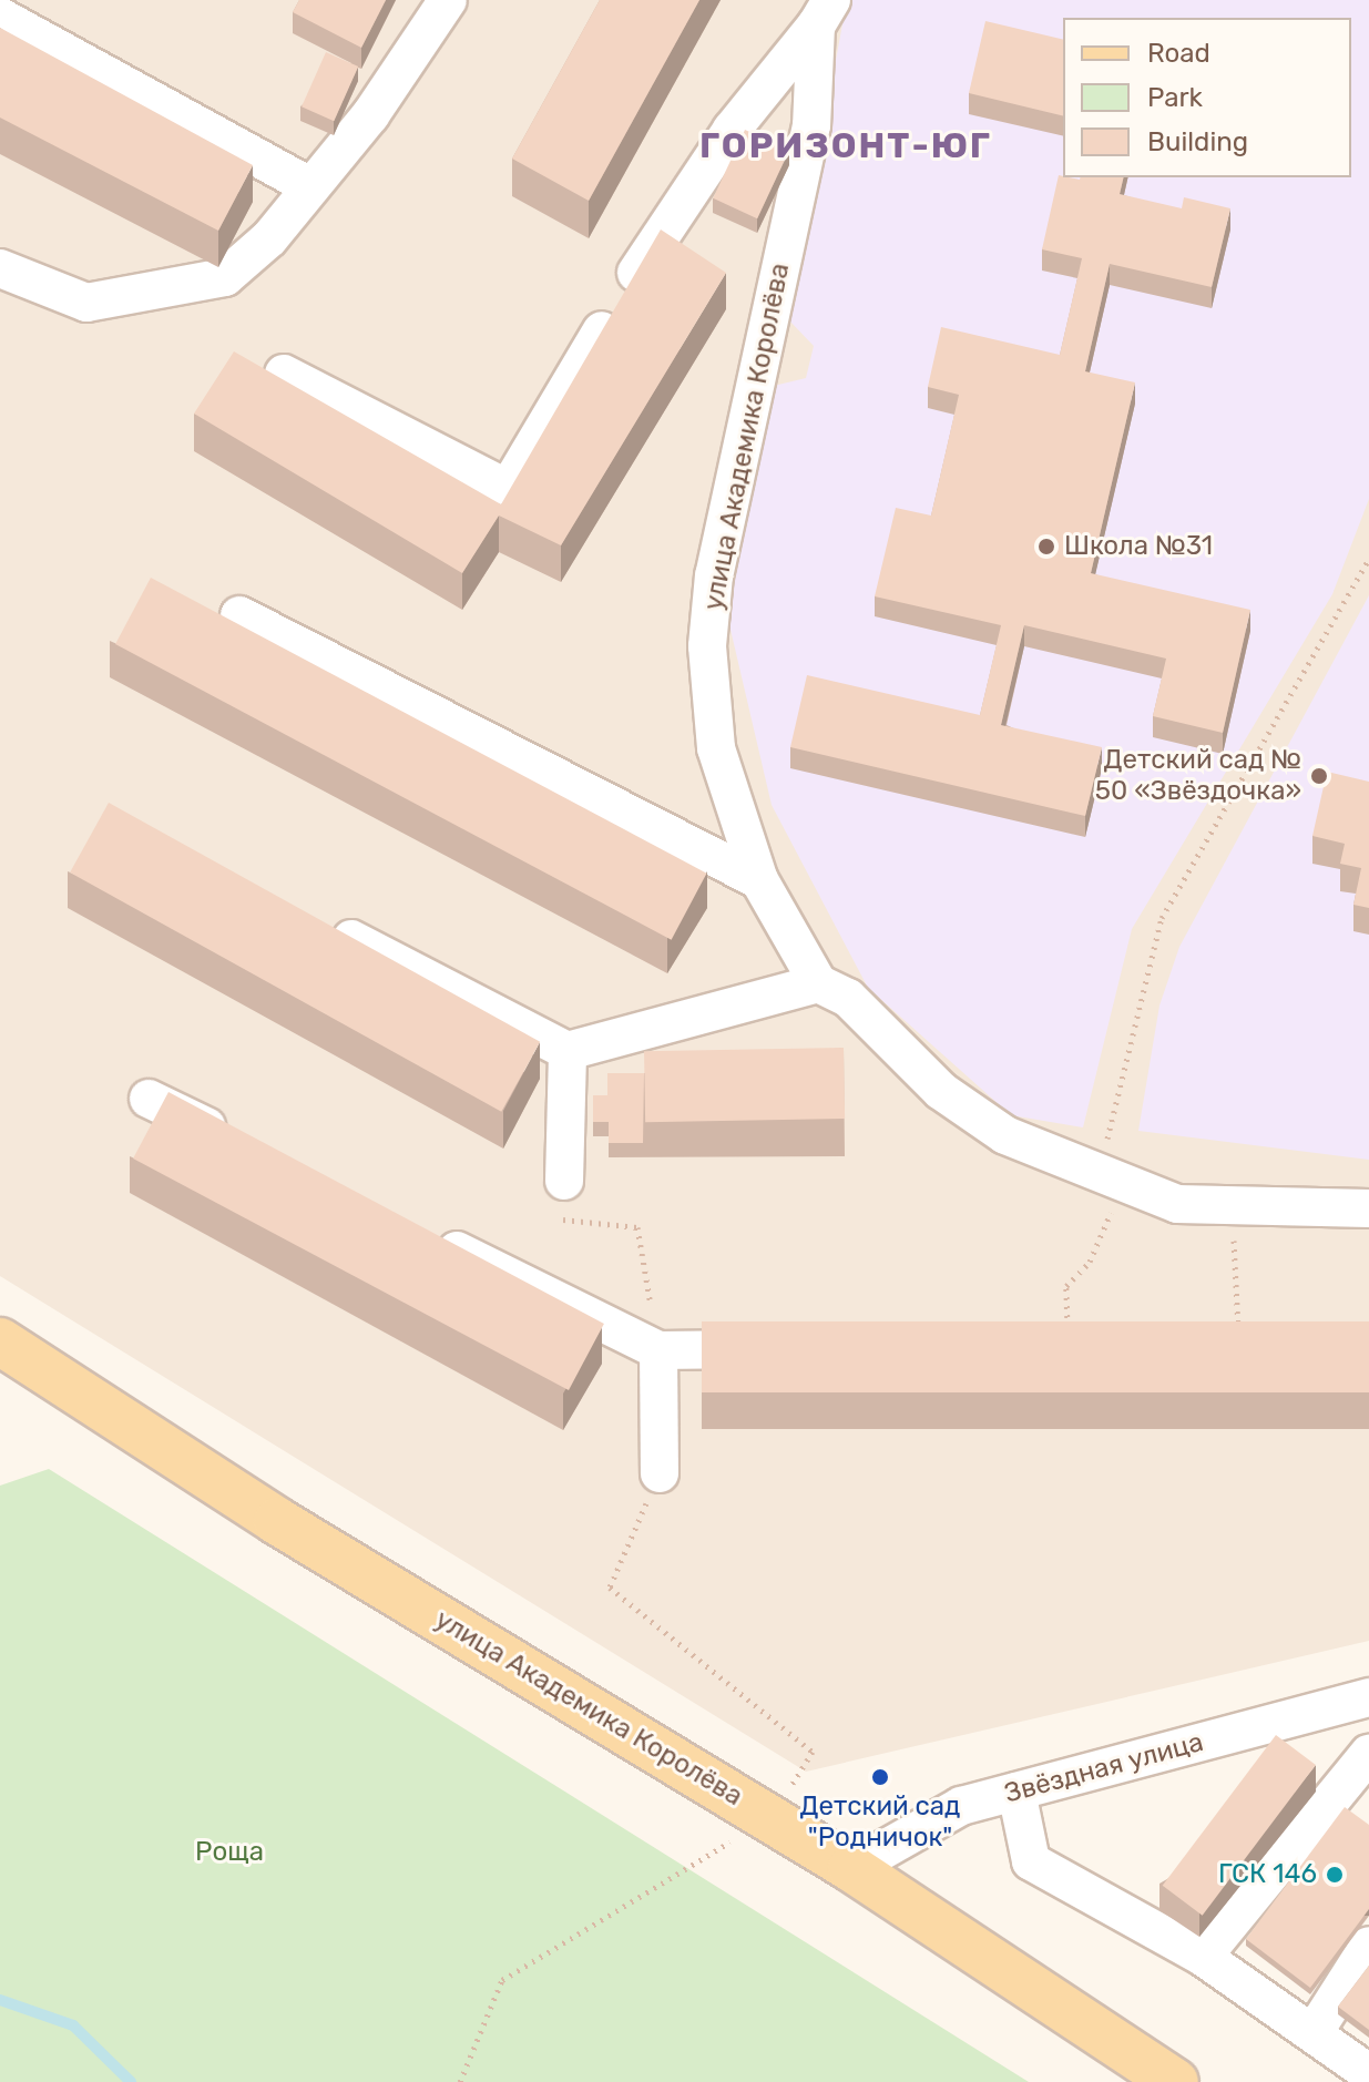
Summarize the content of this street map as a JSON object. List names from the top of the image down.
{
  "streets": {
    "main road": ["улица Академика Королёва"],
    "street": ["Звёздная улица"]
  },
  "crossings": [
    ["улица Академика Королёва", "Звёздная улица"]
  ],
  "districts": ["ГОРИЗОНТ-ЮГ"],
  "parks": ["Роща"],
  "places": [
    "Школа №31",
    "Детский сад № 50 «Звёздочка»",
    "Детский сад \"Родничок\"",
    "ГСК 146"
  ],
  "legend": ["Road", "Park", "Building"]
}
